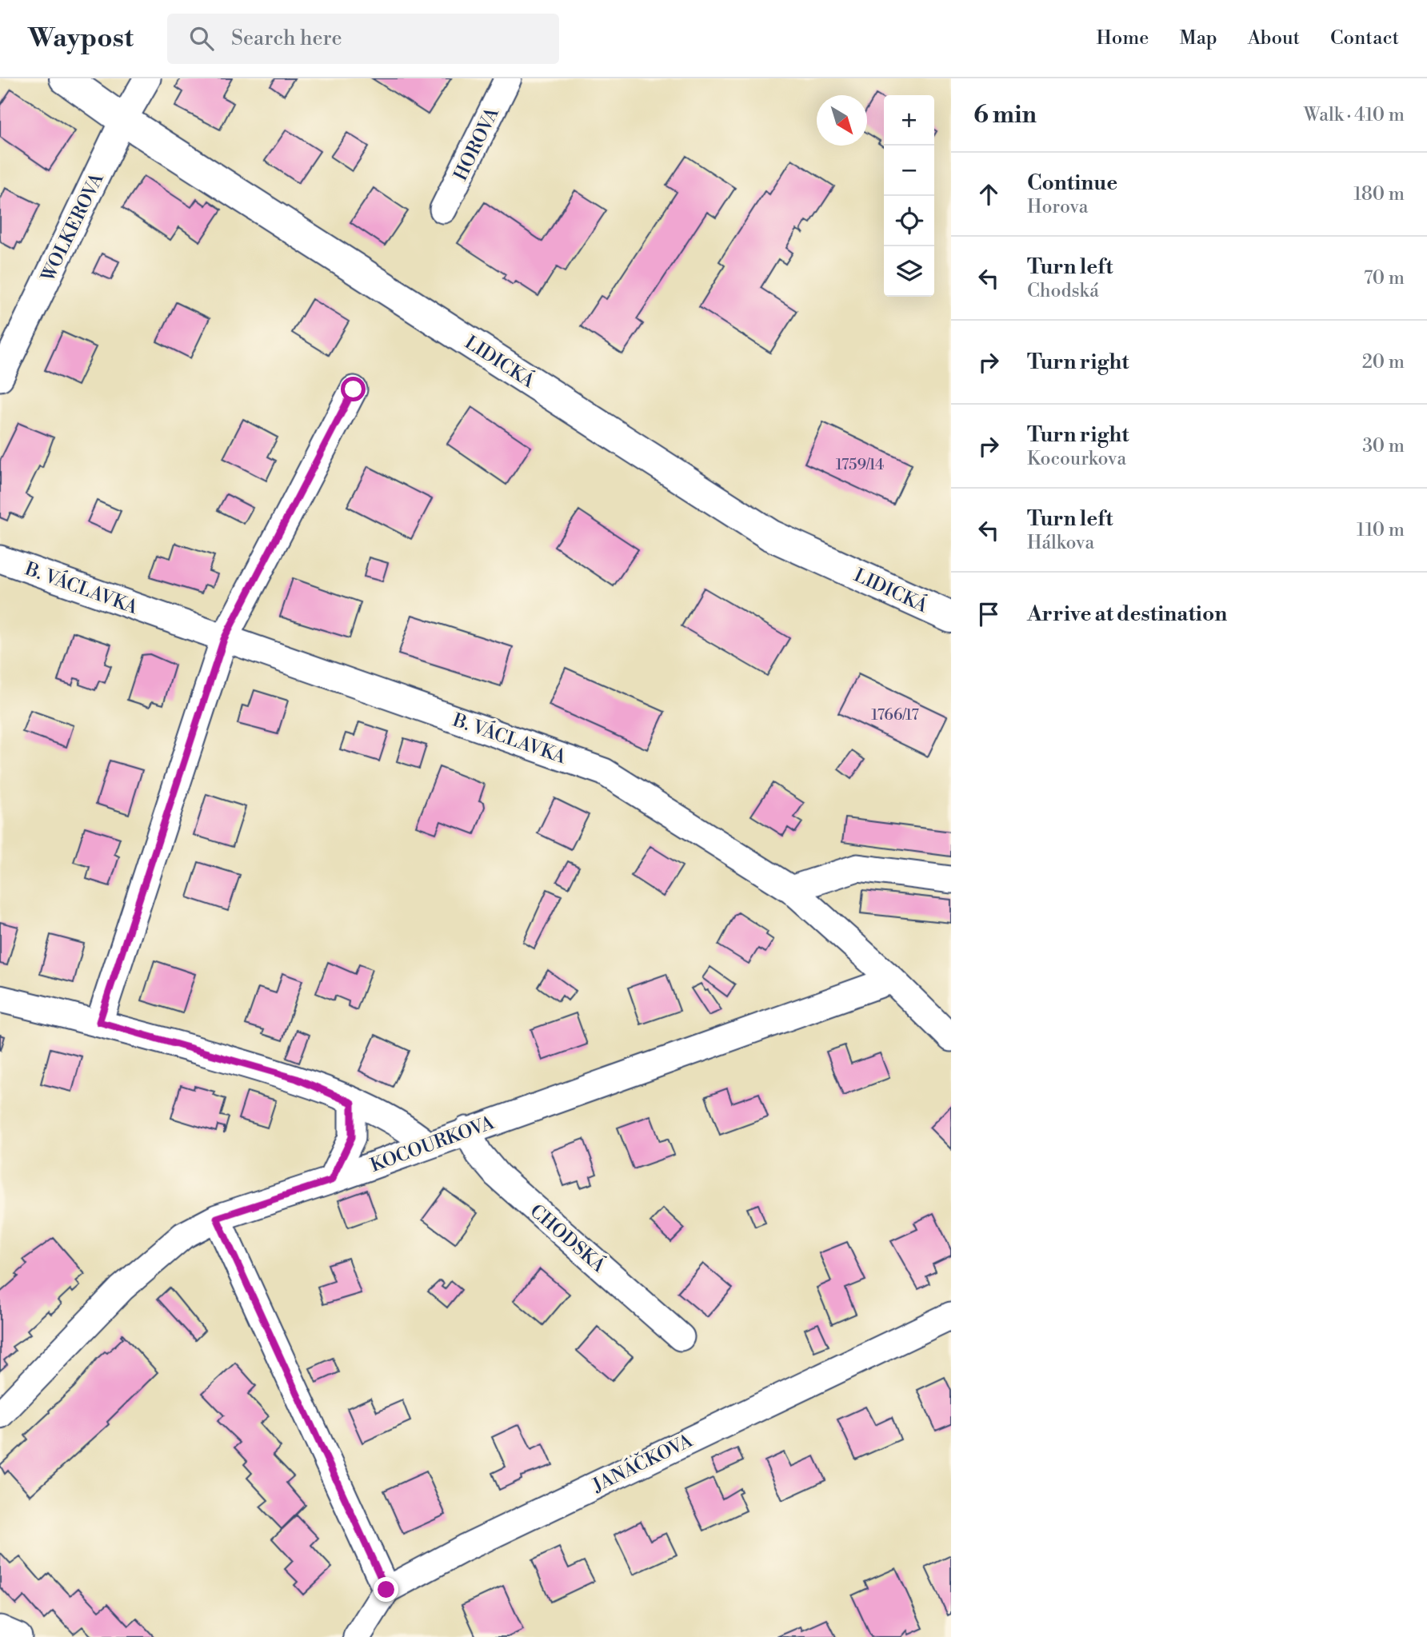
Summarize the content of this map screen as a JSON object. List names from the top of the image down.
{
  "streets": {
    "main road": ["LIDICKÁ"],
    "street": [
      "HOROVA",
      "WOLKEROVA",
      "B. VÁCLAVKA",
      "KOCOURKOVA",
      "CHODSKÁ",
      "JANÁČKOVA"
    ]
  },
  "crossings": [
    ["WOLKEROVA", "LIDICKÁ"],
    ["B. VÁCLAVKA", "KOCOURKOVA"],
    ["KOCOURKOVA", "CHODSKÁ"]
  ],
  "house_numbers": ["1759/14", "1766/17"],
  "north": "bottom right",
  "page": {
    "header": "Waypost",
    "search": "Search here",
    "nav": [
      "Home",
      "Map",
      "About",
      "Contact"
    ],
    "heading": ["6 min", "Walk · 410 m"],
    "map_buttons": ["+", "−"],
    "list": [
      ["Continue", "Horova", "180 m"],
      ["Turn left", "Chodská", "70 m"],
      ["Turn right", "20 m"],
      ["Turn right", "Kocourkova", "30 m"],
      ["Turn left", "Hálkova", "110 m"],
      "Arrive at destination"
    ]
  }
}
